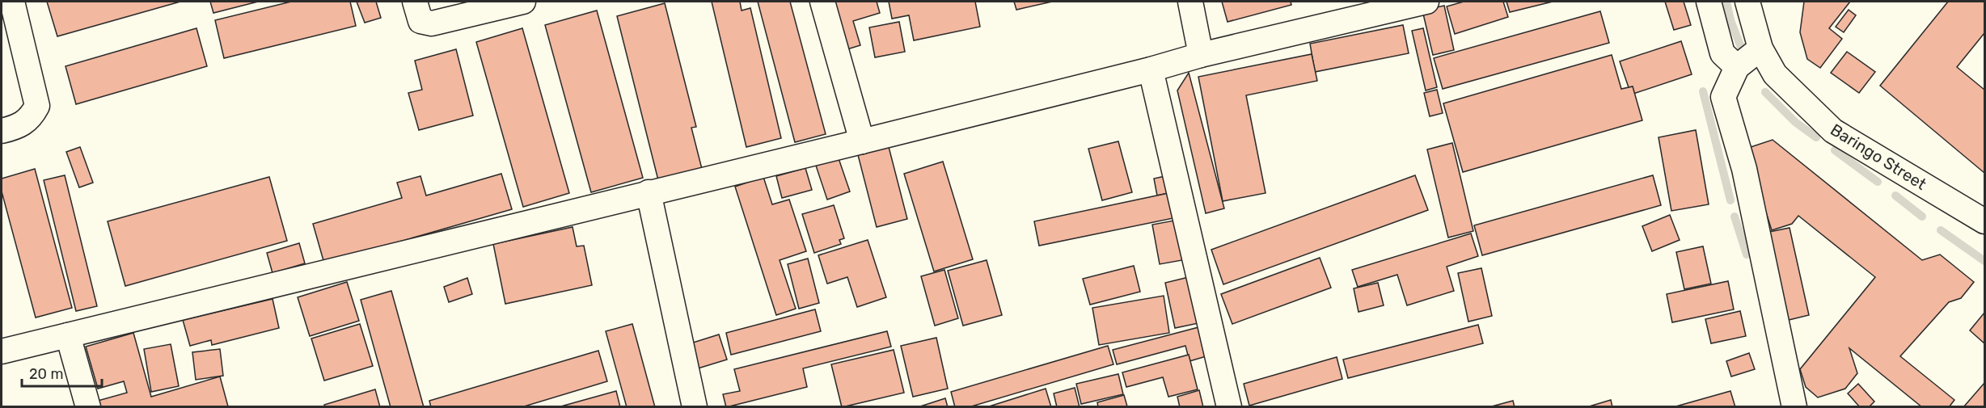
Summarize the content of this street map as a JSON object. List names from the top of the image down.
{
  "streets": {
    "street": ["Baringo Street"]
  },
  "scale_bar": "20 m"
}
